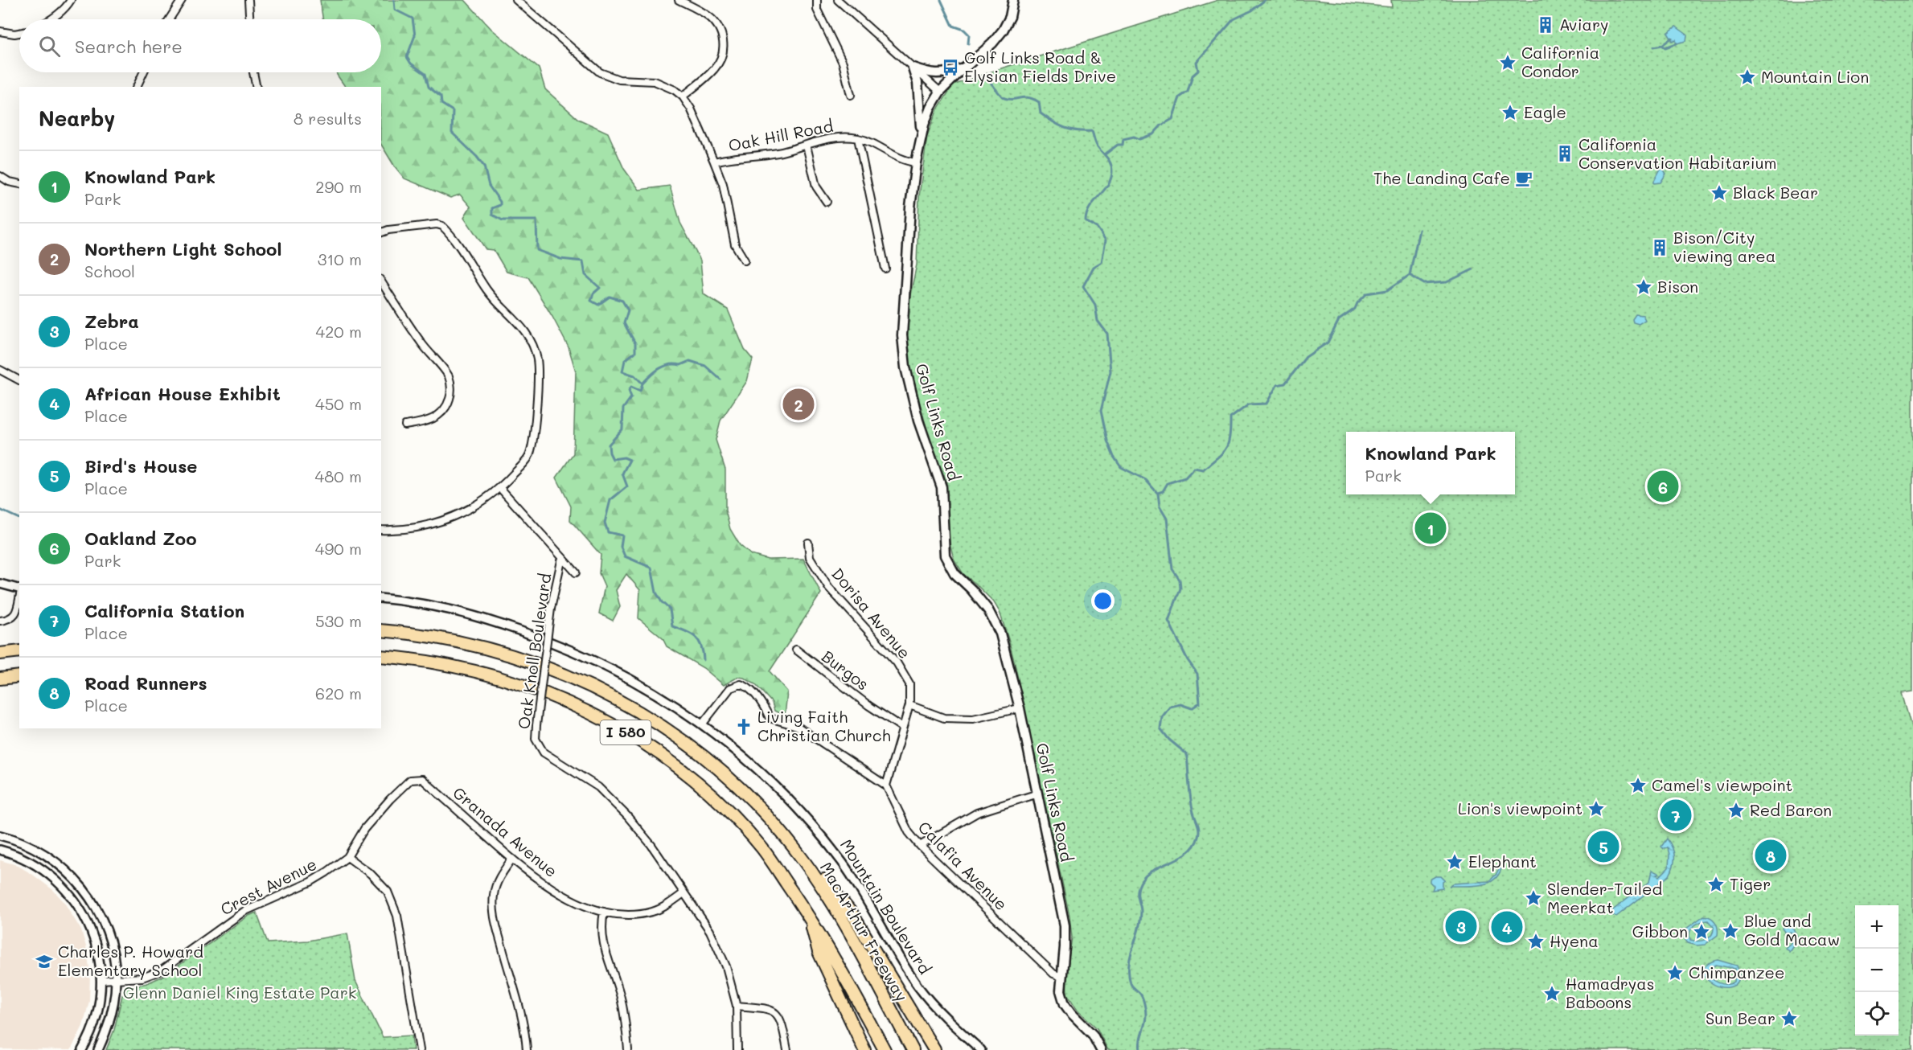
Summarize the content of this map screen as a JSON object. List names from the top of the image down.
{
  "streets": {
    "highway": ["I 580", "MacArthur Freeway"],
    "main road": ["Golf Links Road"],
    "street": [
      "Oak Hill Road",
      "Dorisa Avenue",
      "Oak Knoll Boulevard",
      "Burgos",
      "Granada Avenue",
      "Calafia Avenue",
      "Crest Avenue",
      "Mountain Boulevard"
    ]
  },
  "crossings": [
    ["Oak Hill Road", "Golf Links Road"],
    ["Golf Links Road", "Calafia Avenue"],
    ["Dorisa Avenue", "Burgos"],
    ["Dorisa Avenue", "Calafia Avenue"],
    ["Oak Knoll Boulevard", "Granada Avenue"],
    ["Granada Avenue", "Crest Avenue"],
    ["Calafia Avenue", "Mountain Boulevard"]
  ],
  "parks": ["Glenn Daniel King Estate Park"],
  "places": {
    "building": ["Aviary", "California Conservation Habitarium", "Bison/City viewing area"],
    "place": [
      "California Condor",
      "Mountain Lion",
      "Eagle",
      "Black Bear",
      "Bison",
      "Camel's viewpoint",
      "Lion's viewpoint",
      "Red Baron",
      "Elephant",
      "Tiger",
      "Slender-Tailed Meerkat",
      "Blue and Gold Macaw",
      "Gibbon",
      "Hyena",
      "Chimpanzee",
      "Hamadryas Baboons",
      "Sun Bear"
    ],
    "bus stop": ["Golf Links Road & Elysian Fields Drive"],
    "cafe": ["The Landing Cafe"],
    "church": ["Living Faith Christian Church"],
    "school or university": ["Charles P. Howard Elementary School"]
  },
  "page": {
    "search": "Search here",
    "heading": ["Nearby", "8 results"],
    "list": [
      {
        "mark": "1",
        "name": "Knowland Park",
        "note": "Park",
        "value": "290 m"
      },
      {
        "mark": "2",
        "name": "Northern Light School",
        "note": "School",
        "value": "310 m"
      },
      {
        "mark": "3",
        "name": "Zebra",
        "note": "Place",
        "value": "420 m"
      },
      {
        "mark": "4",
        "name": "African House Exhibit",
        "note": "Place",
        "value": "450 m"
      },
      {
        "mark": "5",
        "name": "Bird's House",
        "note": "Place",
        "value": "480 m"
      },
      {
        "mark": "6",
        "name": "Oakland Zoo",
        "note": "Park",
        "value": "490 m"
      },
      {
        "mark": "7",
        "name": "California Station",
        "note": "Place",
        "value": "530 m"
      },
      {
        "mark": "8",
        "name": "Road Runners",
        "note": "Place",
        "value": "620 m"
      }
    ],
    "pins": [
      "2",
      "6",
      "1",
      "7",
      "5",
      "8",
      "3",
      "4"
    ],
    "popup": ["Knowland Park", "Park"],
    "map_buttons": ["+", "−"]
  }
}
